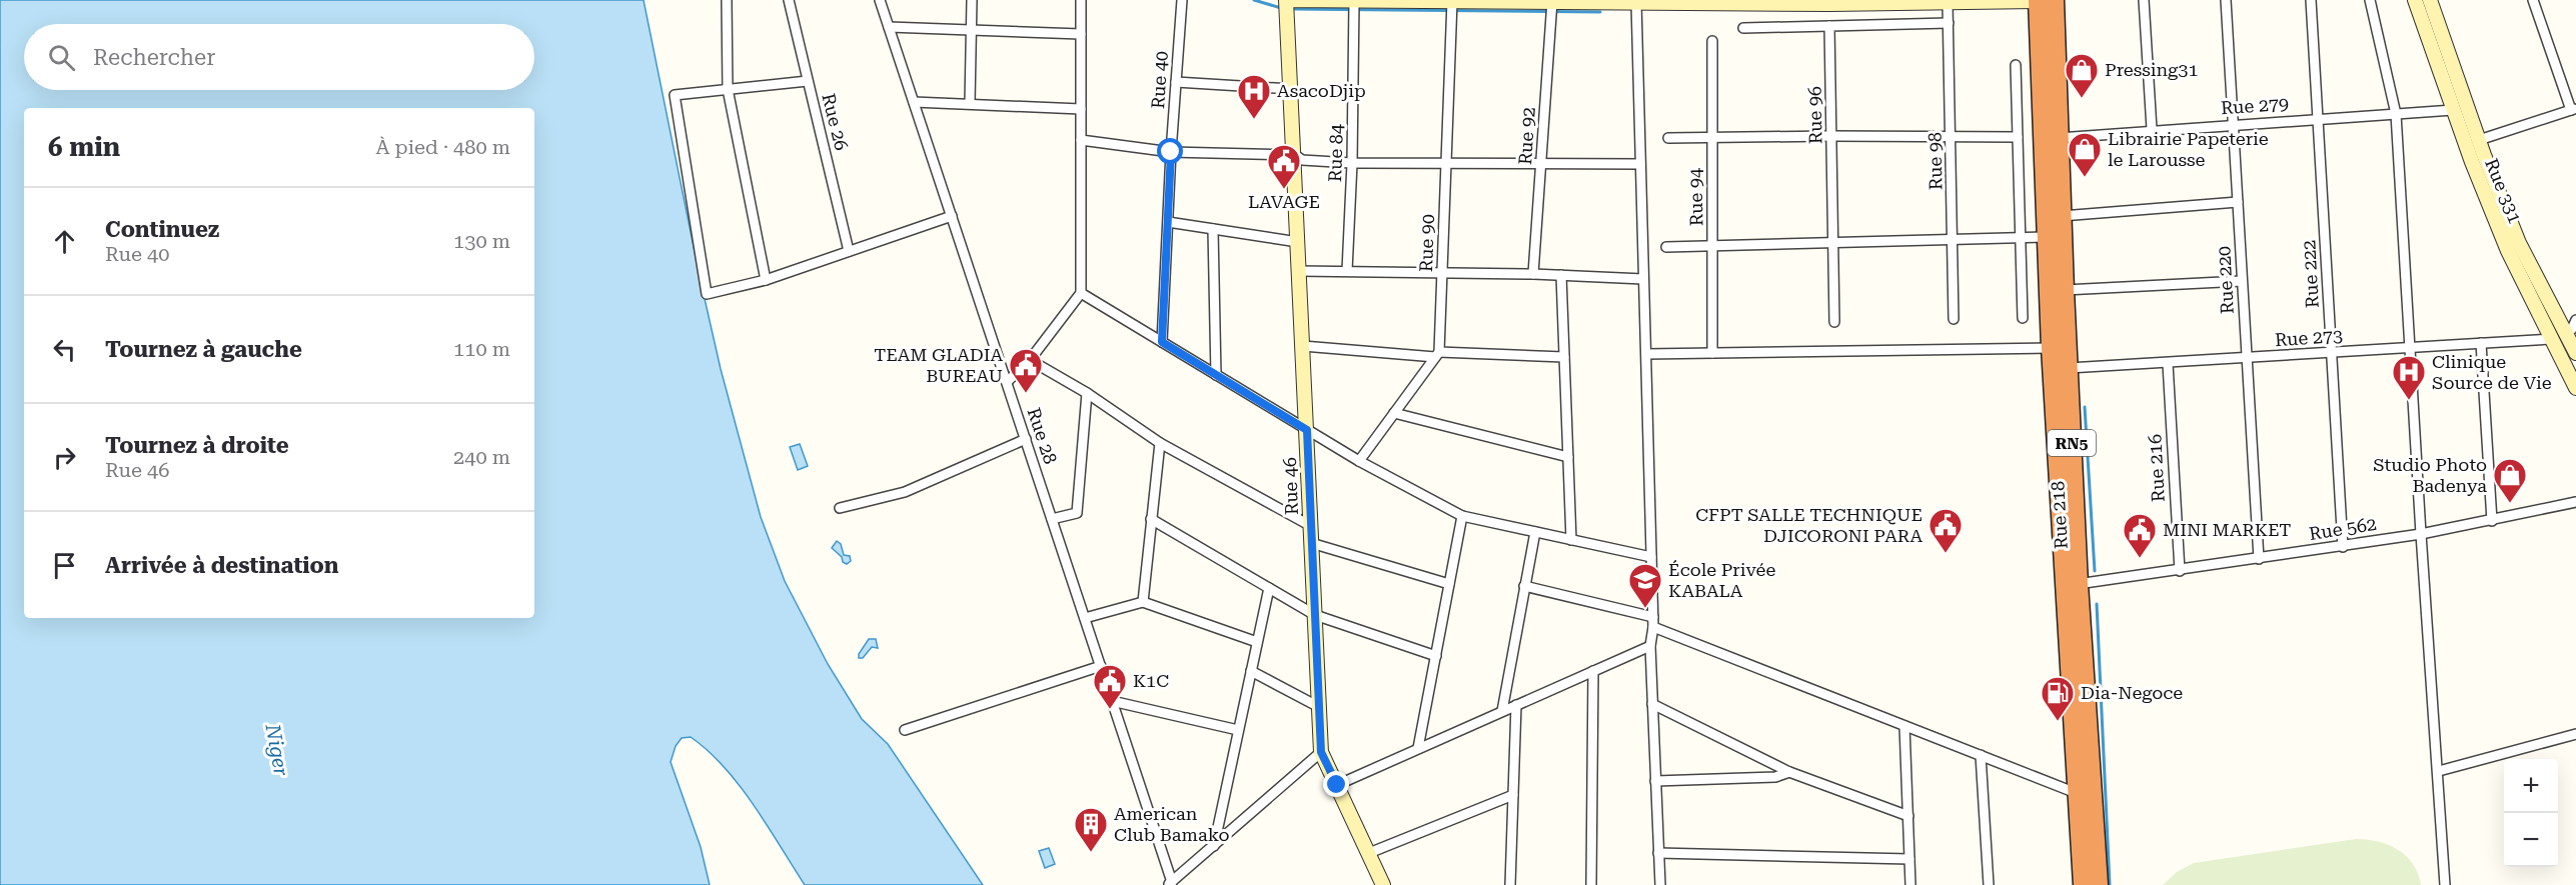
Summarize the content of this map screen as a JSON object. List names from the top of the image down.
{
  "streets": {
    "highway": ["RN5", "Rue 218"],
    "street": [
      "Rue 40",
      "Rue 279",
      "Rue 96",
      "Rue 26",
      "Rue 92",
      "Rue 84",
      "Rue 98",
      "Rue 331",
      "Rue 94",
      "Rue 90",
      "Rue 222",
      "Rue 220",
      "Rue 273",
      "Rue 28",
      "Rue 216",
      "Rue 46",
      "Rue 562"
    ]
  },
  "crossings": [
    ["Rue 279", "Rue 331"],
    ["Rue 279", "Rue 222"],
    ["Rue 279", "Rue 220"],
    ["Rue 279", "Rue 218"],
    ["Rue 331", "Rue 273"],
    ["Rue 222", "Rue 273"],
    ["Rue 222", "Rue 562"],
    ["Rue 220", "Rue 273"],
    ["Rue 220", "Rue 562"],
    ["Rue 273", "Rue 216"],
    ["Rue 273", "Rue 218"],
    ["Rue 216", "Rue 562"],
    ["Rue 218", "Rue 562"]
  ],
  "water": ["Niger"],
  "places": {
    "shop": ["Pressing31", "Librairie Papeterie le Larousse", "Studio Photo Badenya"],
    "hospital": ["AsacoDjip", "Clinique Source de Vie"],
    "public building": [
      "LAVAGE",
      "TEAM GLADIA BUREAU",
      "CFPT SALLE TECHNIQUE DJICORONI PARA",
      "MINI MARKET",
      "K1C"
    ],
    "school or university": ["École Privée KABALA"],
    "fuel station": ["Dia-Negoce"],
    "building": ["American Club Bamako"]
  },
  "page": {
    "search": "Rechercher",
    "heading": ["6 min", "À pied · 480 m"],
    "list": [
      ["Continuez", "Rue 40", "130 m"],
      ["Tournez à gauche", "110 m"],
      ["Tournez à droite", "Rue 46", "240 m"],
      "Arrivée à destination"
    ],
    "map_buttons": ["+", "−"]
  }
}
